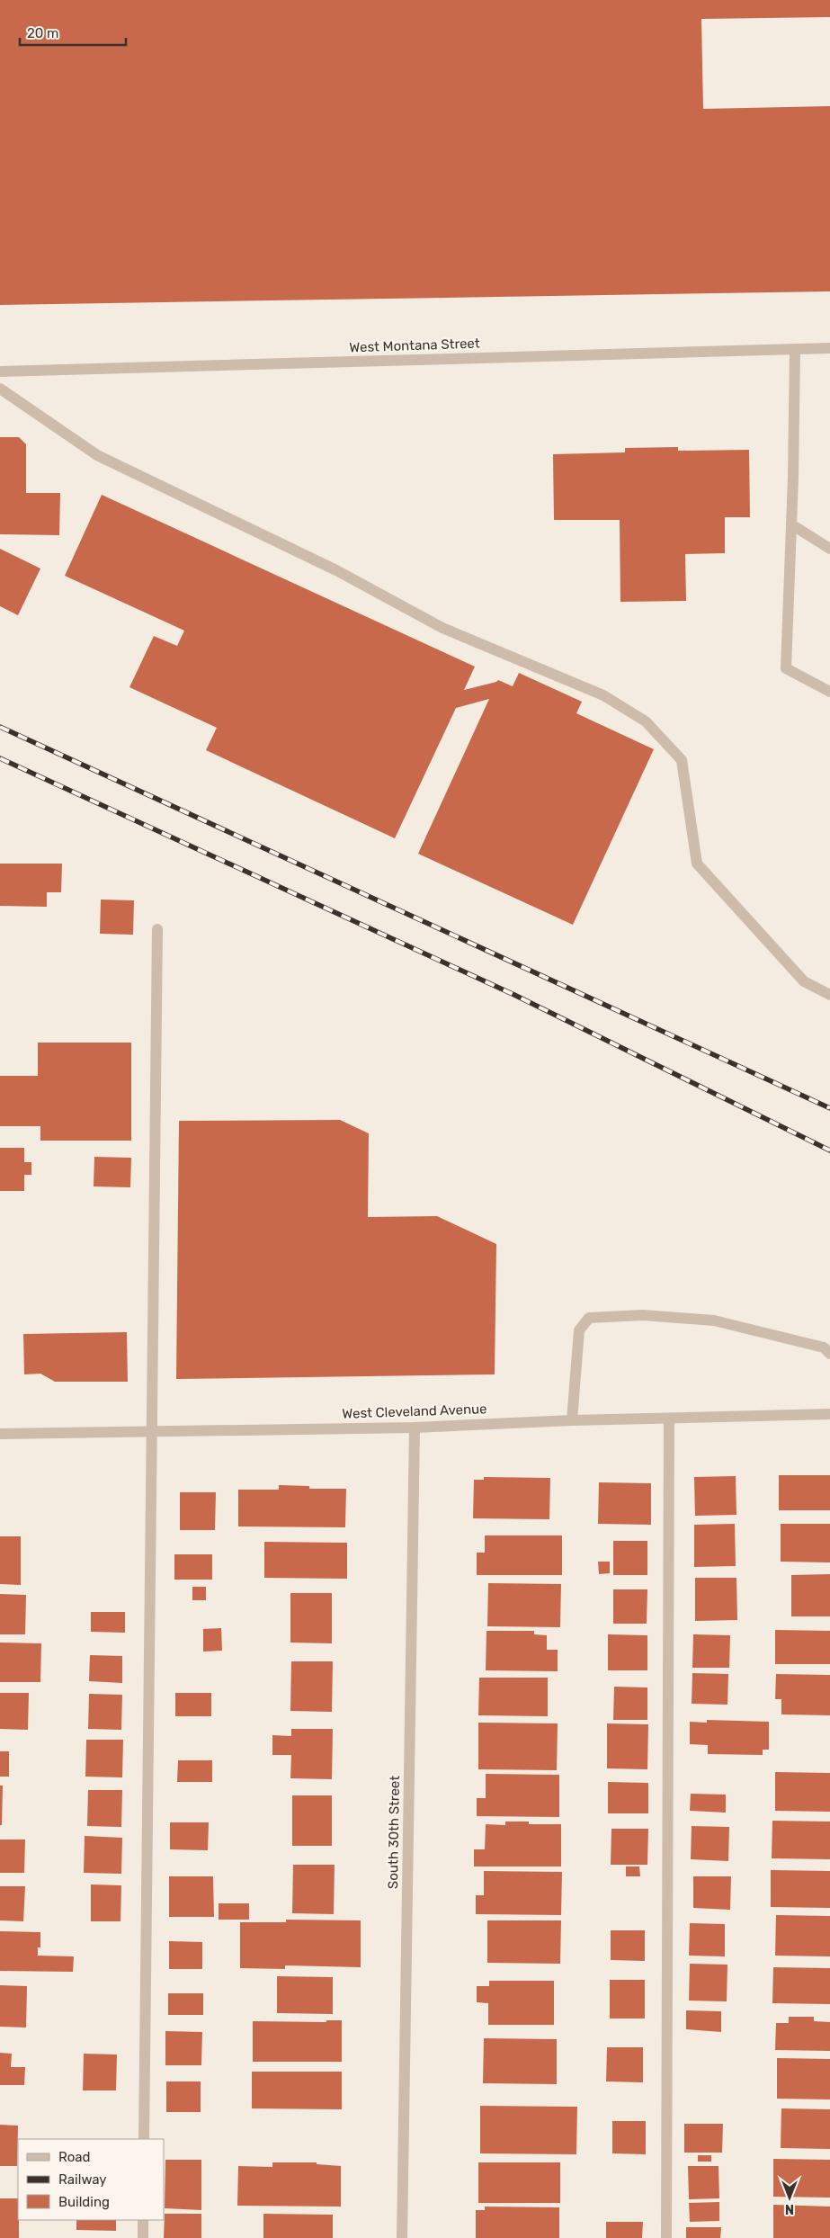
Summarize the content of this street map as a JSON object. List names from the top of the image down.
{
  "streets": {
    "street": ["West Montana Street", "West Cleveland Avenue", "South 30th Street"]
  },
  "crossings": [
    ["West Cleveland Avenue", "South 30th Street"]
  ],
  "legend": ["Road", "Railway", "Building"],
  "scale_bar": "20 m",
  "north": "bottom"
}
